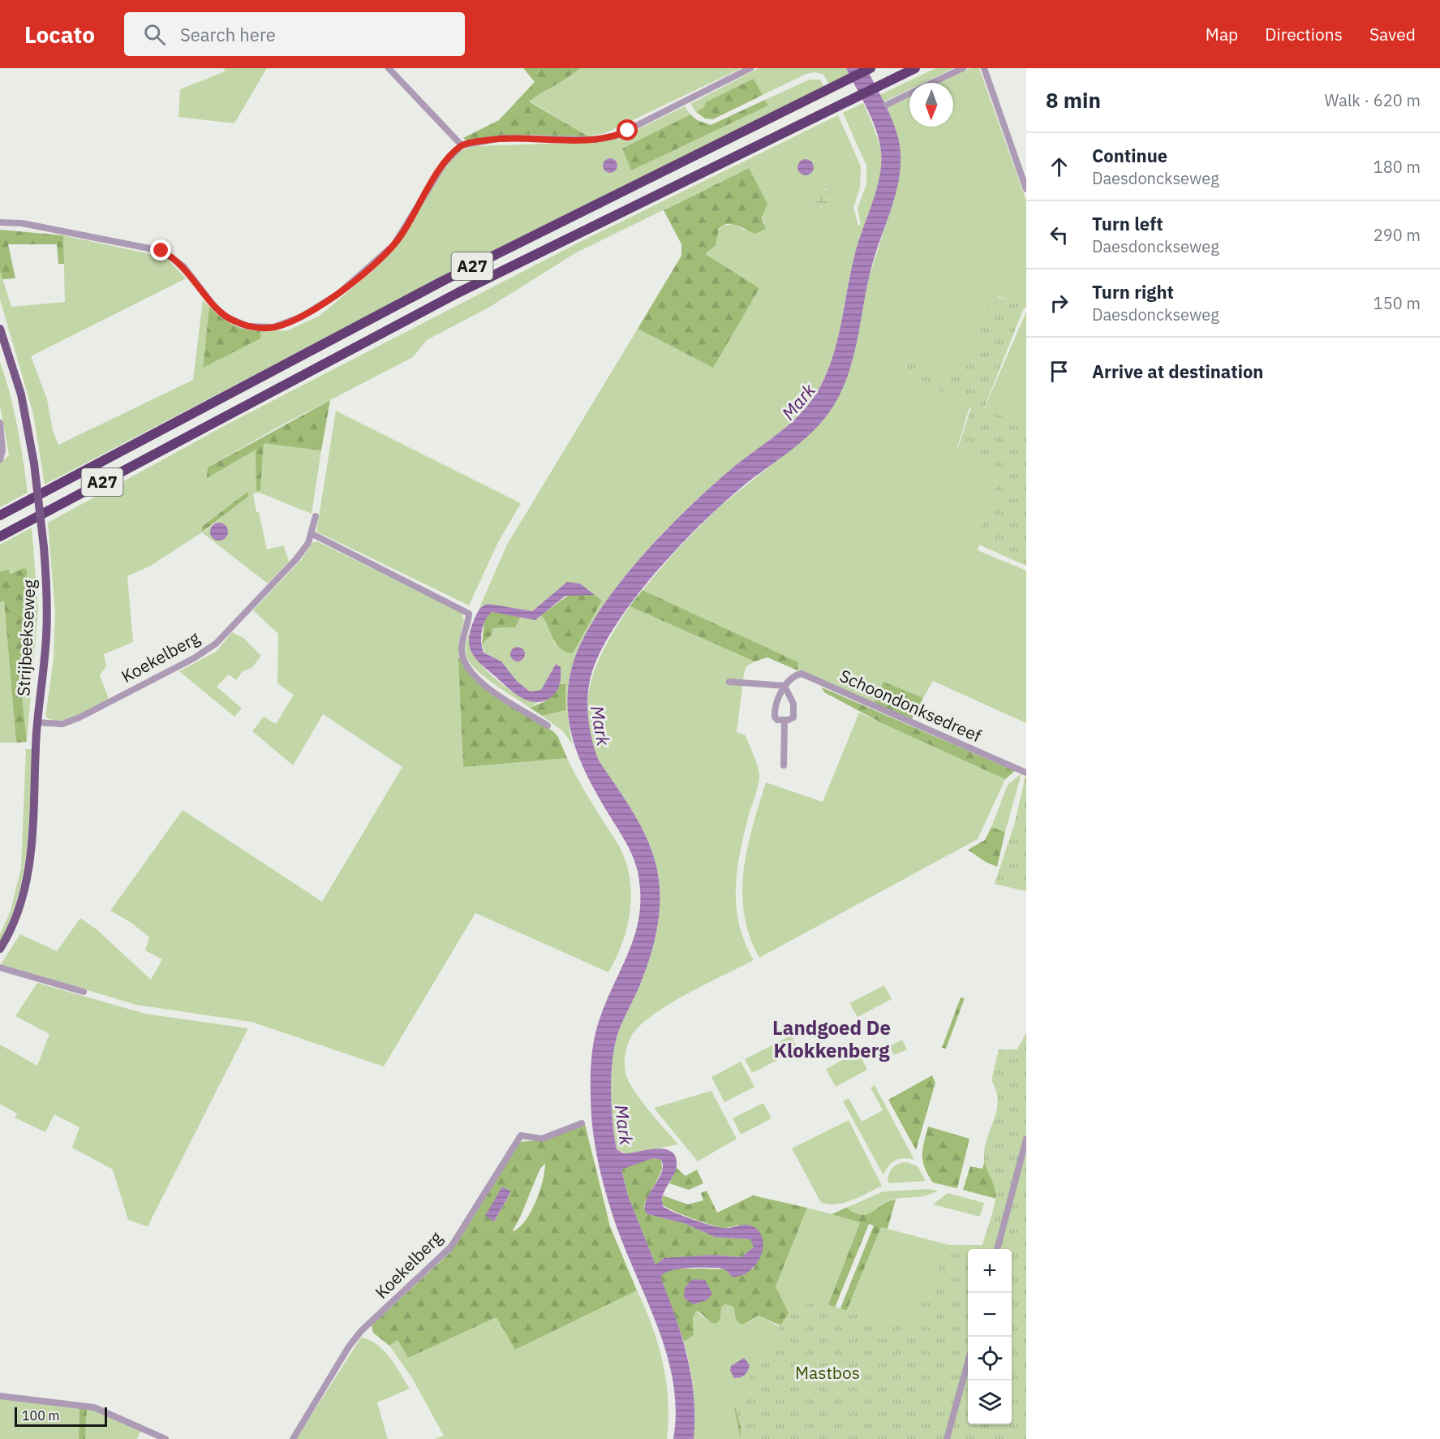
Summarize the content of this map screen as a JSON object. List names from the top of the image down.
{
  "streets": {
    "highway": ["A27"],
    "main road": ["Strijbeekseweg"],
    "street": ["Koekelberg", "Schoondonksedreef"]
  },
  "crossings": [
    ["Strijbeekseweg", "Koekelberg"]
  ],
  "districts": ["Landgoed De Klokkenberg"],
  "water": ["Mark"],
  "parks": ["Mastbos"],
  "scale_bar": "100 m",
  "north": "bottom",
  "page": {
    "header": "Locato",
    "search": "Search here",
    "nav": ["Map", "Directions", "Saved"],
    "heading": ["8 min", "Walk · 620 m"],
    "list": [
      ["Continue", "Daesdonckseweg", "180 m"],
      ["Turn left", "Daesdonckseweg", "290 m"],
      ["Turn right", "Daesdonckseweg", "150 m"],
      "Arrive at destination"
    ],
    "map_buttons": ["+", "−"],
    "scale": "100 m"
  }
}
